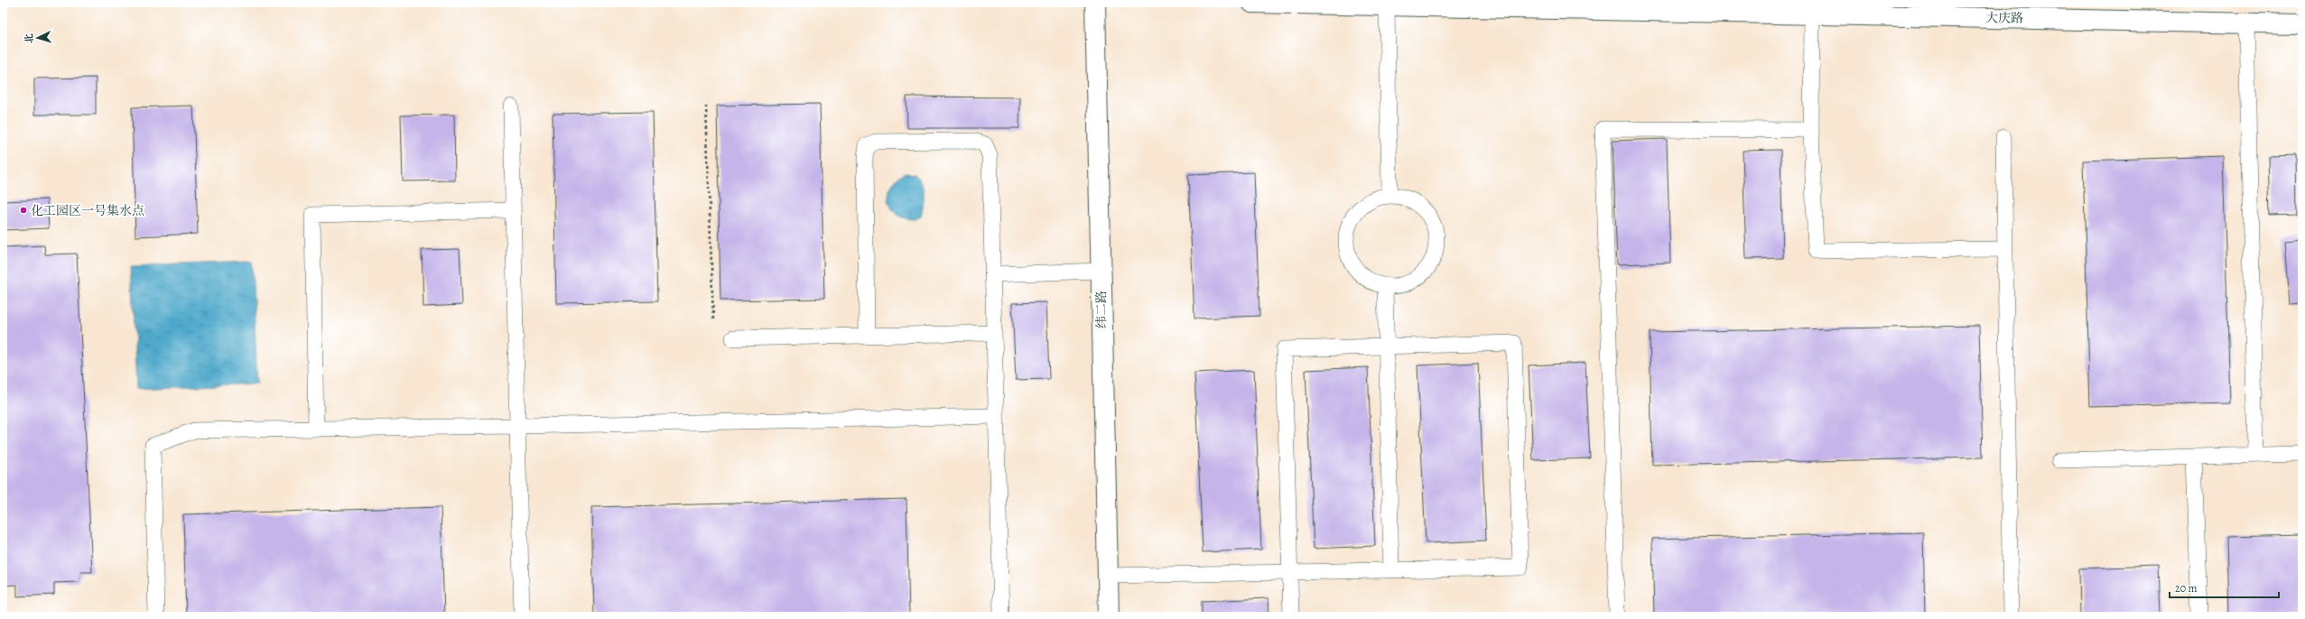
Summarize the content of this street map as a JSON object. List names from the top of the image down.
{
  "streets": {
    "street": ["大庆路", "纬二路"]
  },
  "places": ["化工园区一号集水点"],
  "scale_bar": "20 m",
  "north": "left"
}
